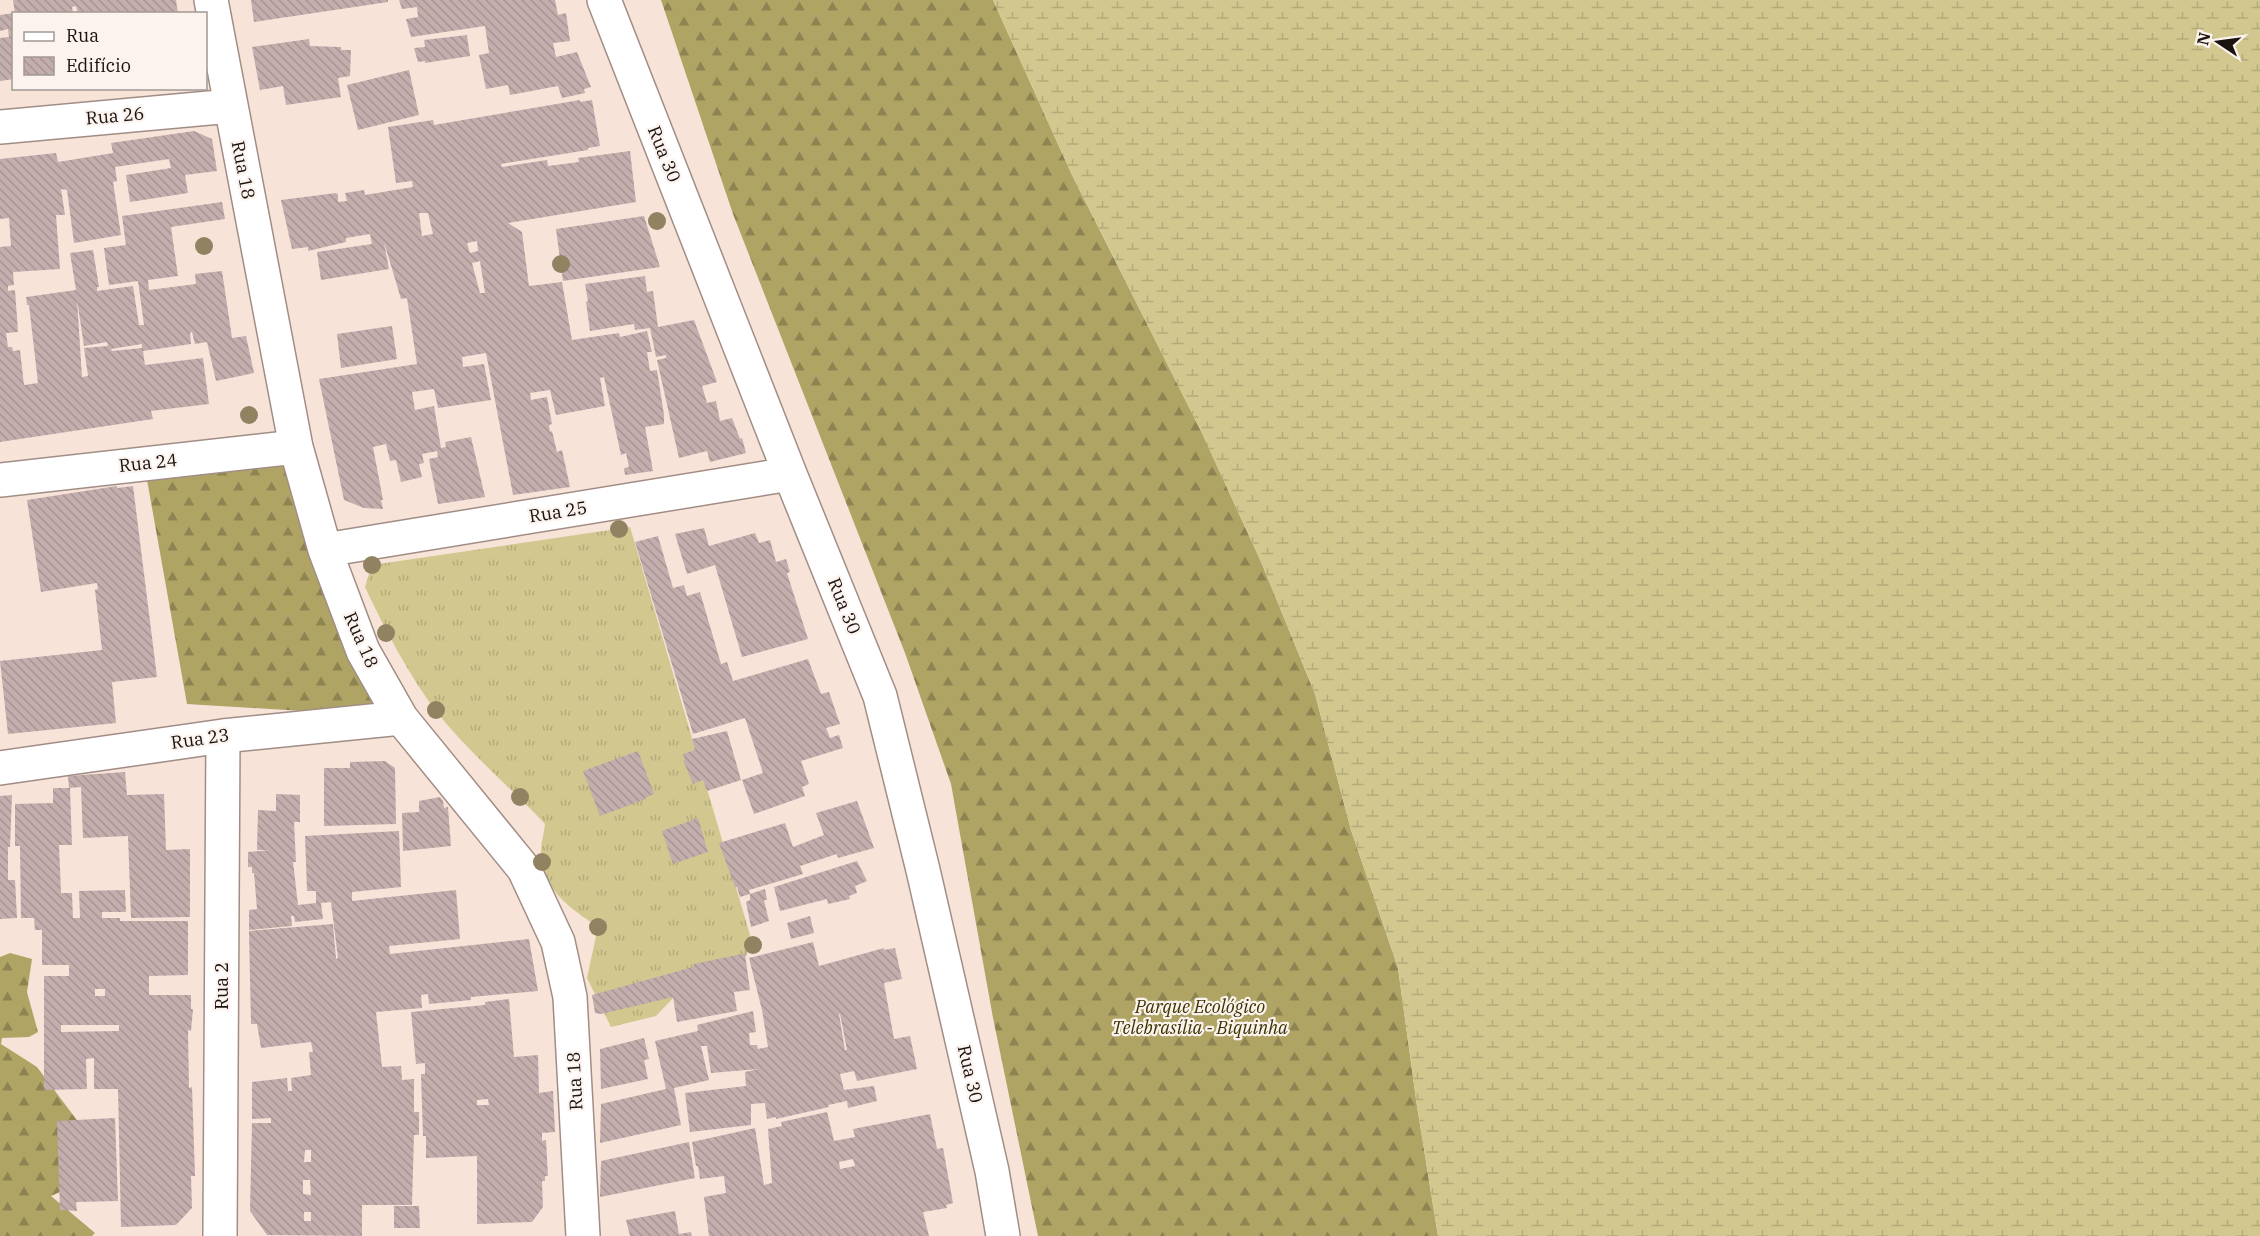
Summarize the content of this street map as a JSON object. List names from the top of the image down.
{
  "streets": {
    "street": [
      "Rua 26",
      "Rua 30",
      "Rua 18",
      "Rua 24",
      "Rua 25",
      "Rua 23",
      "Rua 2"
    ]
  },
  "crossings": [
    ["Rua 26", "Rua 18"],
    ["Rua 30", "Rua 25"],
    ["Rua 18", "Rua 24"],
    ["Rua 18", "Rua 25"],
    ["Rua 18", "Rua 23"],
    ["Rua 23", "Rua 2"]
  ],
  "parks": ["Parque Ecológico Telebrasília - Biquinha"],
  "legend": ["Rua", "Edifício"],
  "north": "left"
}
